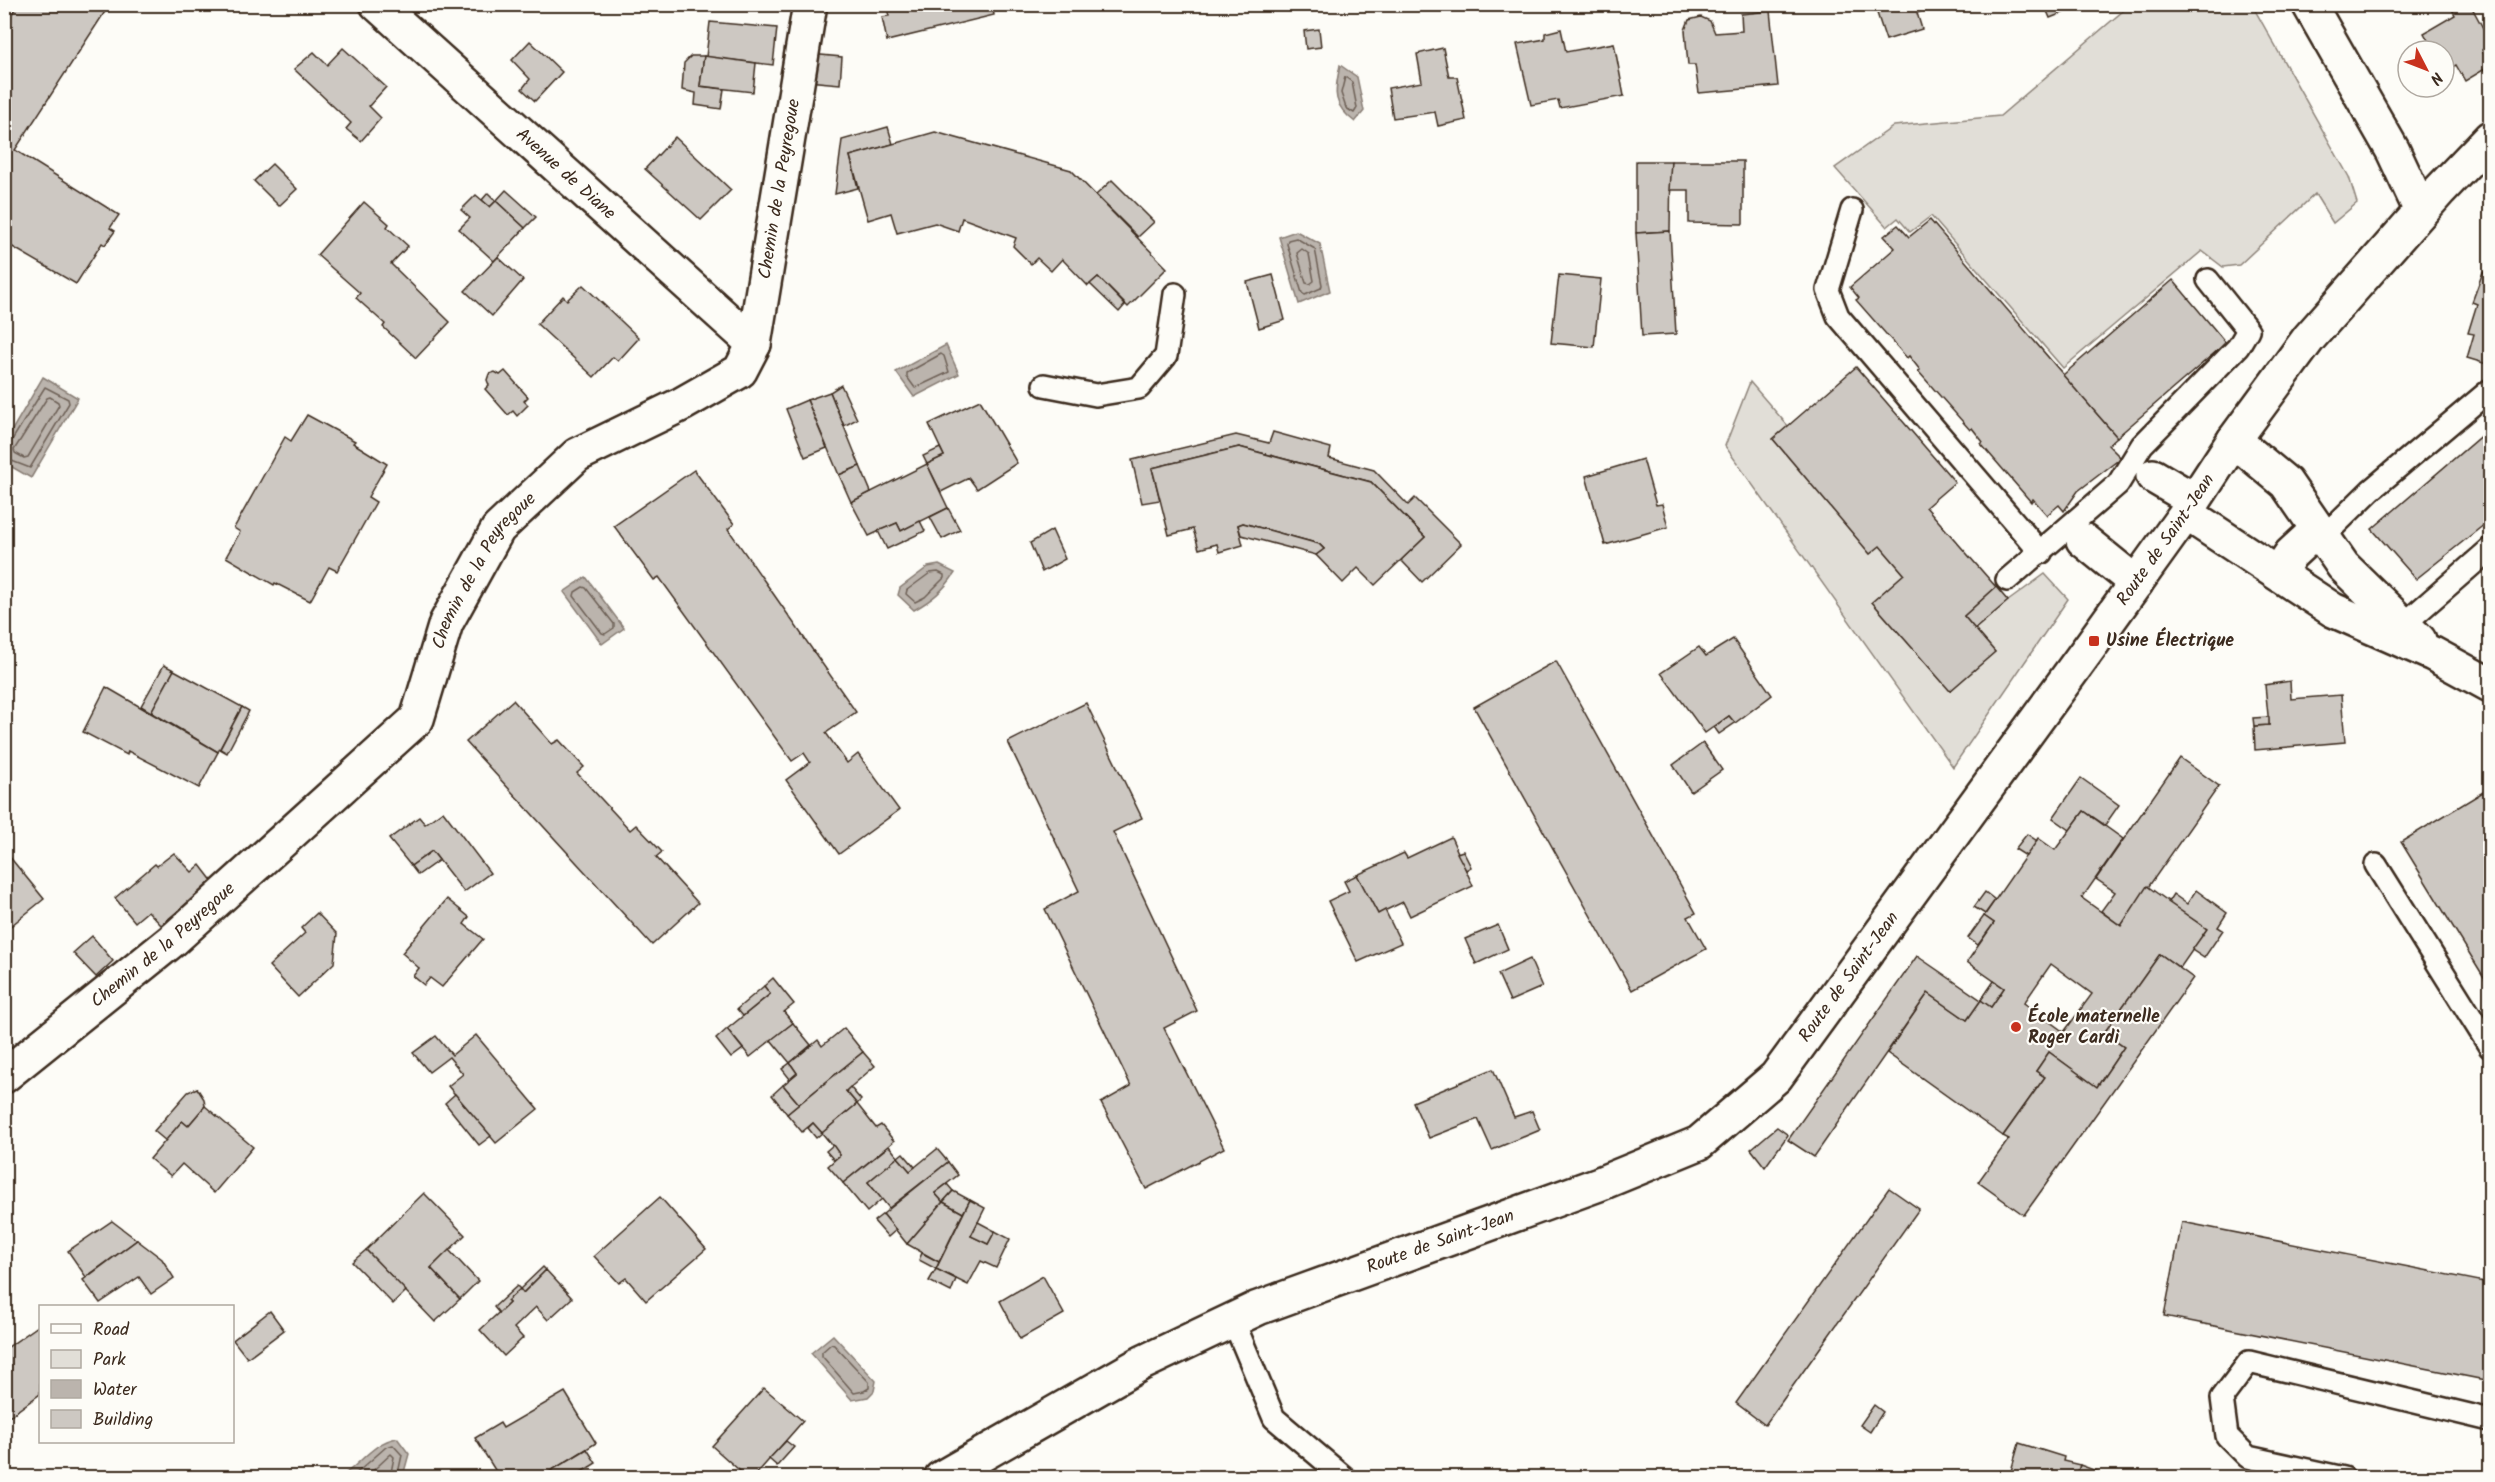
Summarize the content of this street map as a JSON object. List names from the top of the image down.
{
  "streets": {
    "street": ["Avenue de Diane", "Chemin de la Peyregoue", "Route de Saint-Jean"]
  },
  "crossings": [
    ["Avenue de Diane", "Chemin de la Peyregoue"]
  ],
  "places": {
    "transit": ["Usine Électrique"],
    "other": ["École maternelle Roger Cardi"]
  },
  "legend": [
    "Road",
    "Park",
    "Water",
    "Building"
  ],
  "north": "bottom right"
}
